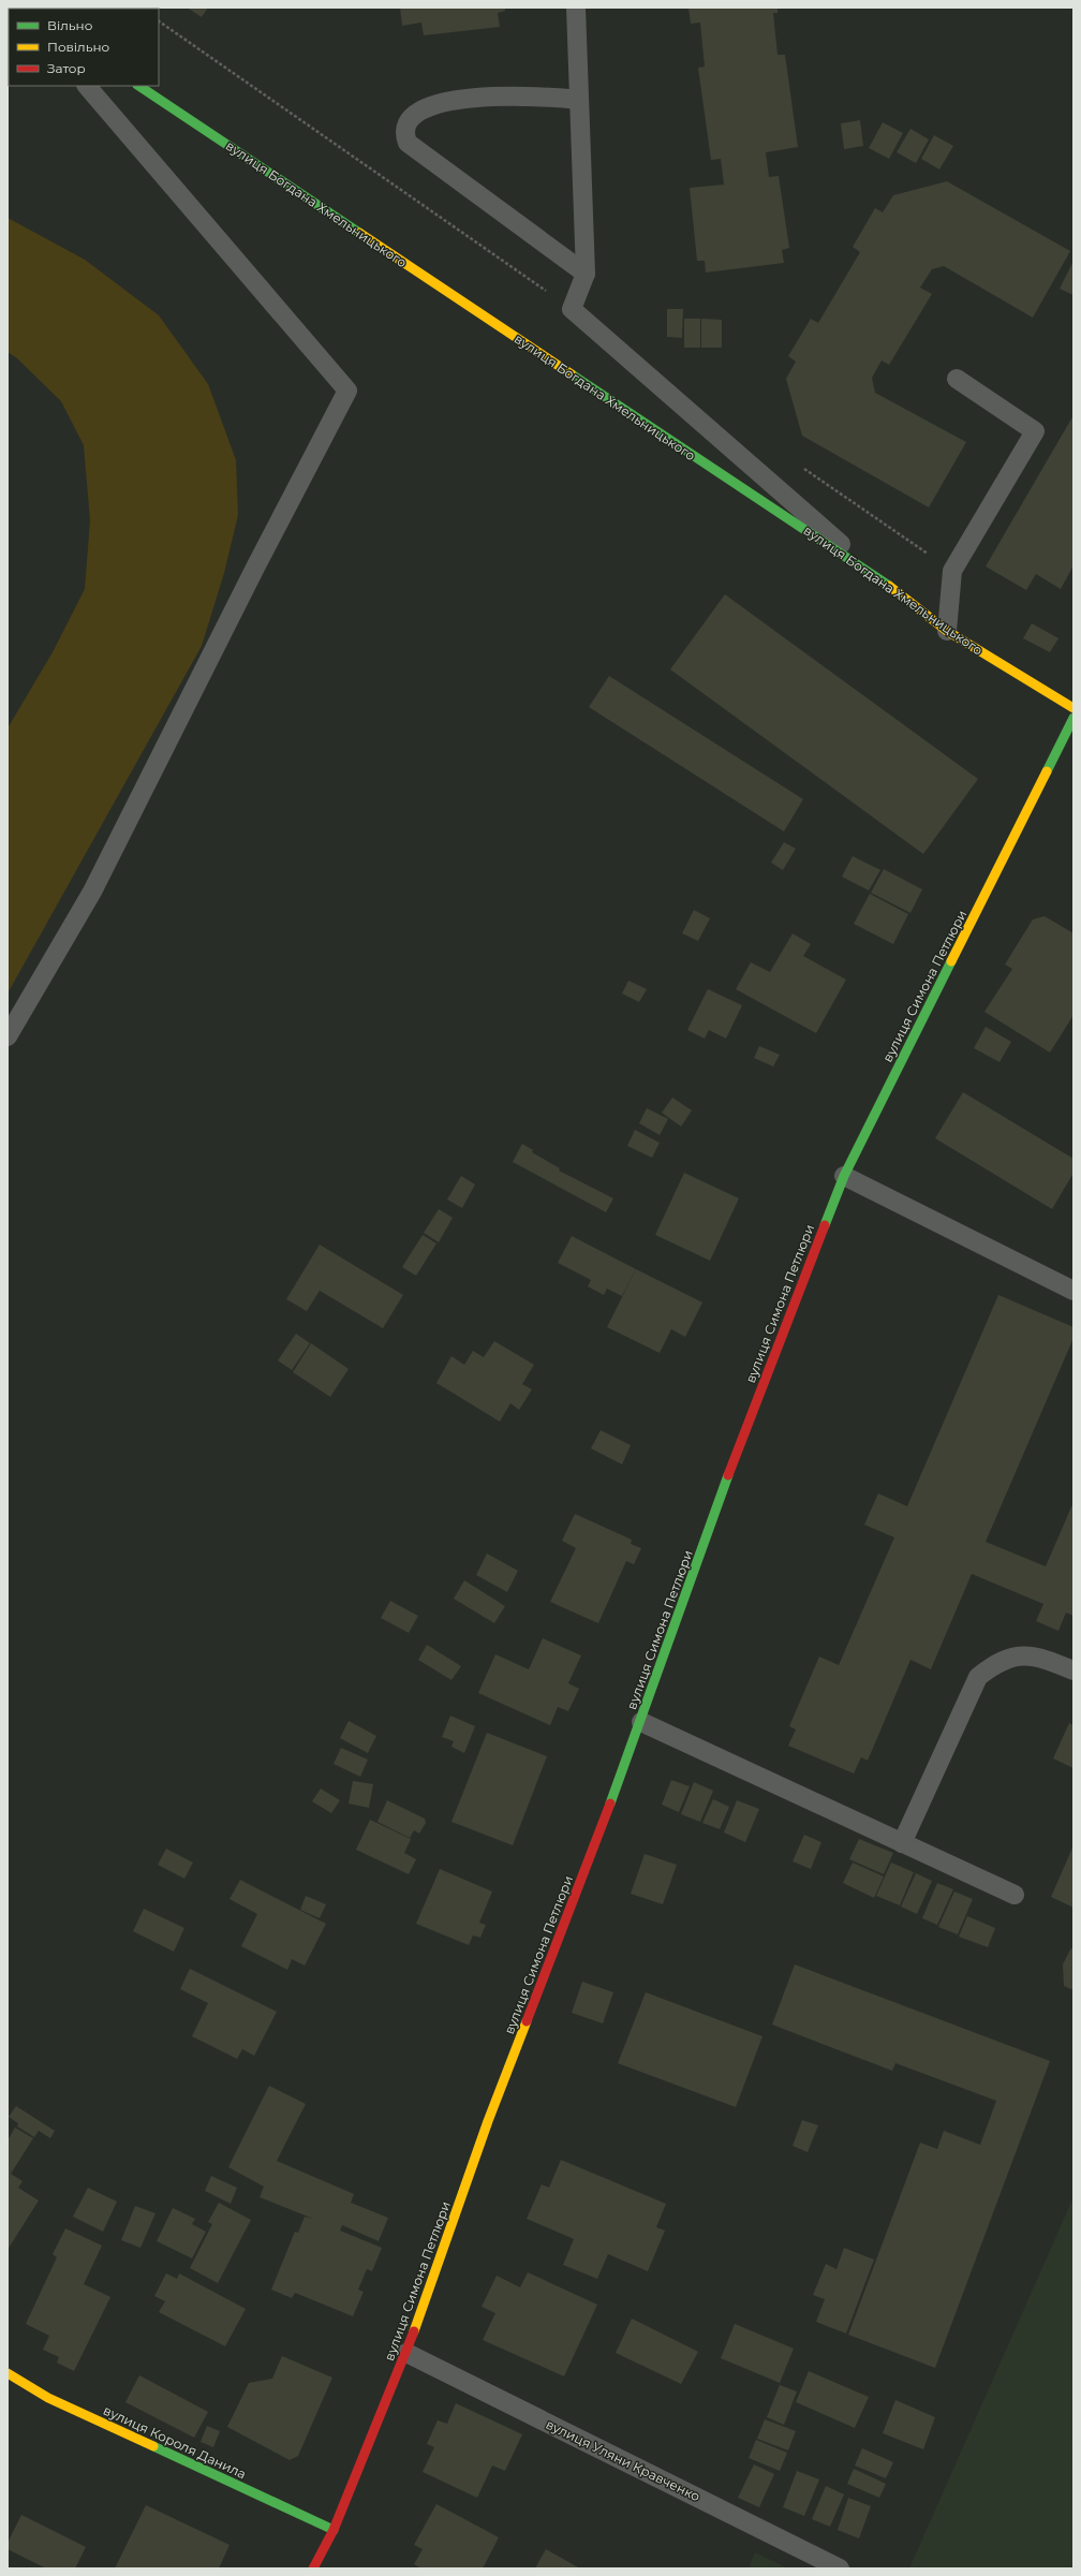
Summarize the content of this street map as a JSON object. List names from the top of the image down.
{
  "streets": {
    "street": ["вулиця Богдана Хмельницького", "вулиця Симона Петлюри", "вулиця Короля Данила"],
    "lane": ["вулиця Уляни Кравченко"]
  },
  "crossings": [
    ["вулиця Симона Петлюри", "вулиця Короля Данила"],
    ["вулиця Симона Петлюри", "вулиця Уляни Кравченко"]
  ],
  "legend": ["Вільно", "Повільно", "Затор"]
}
